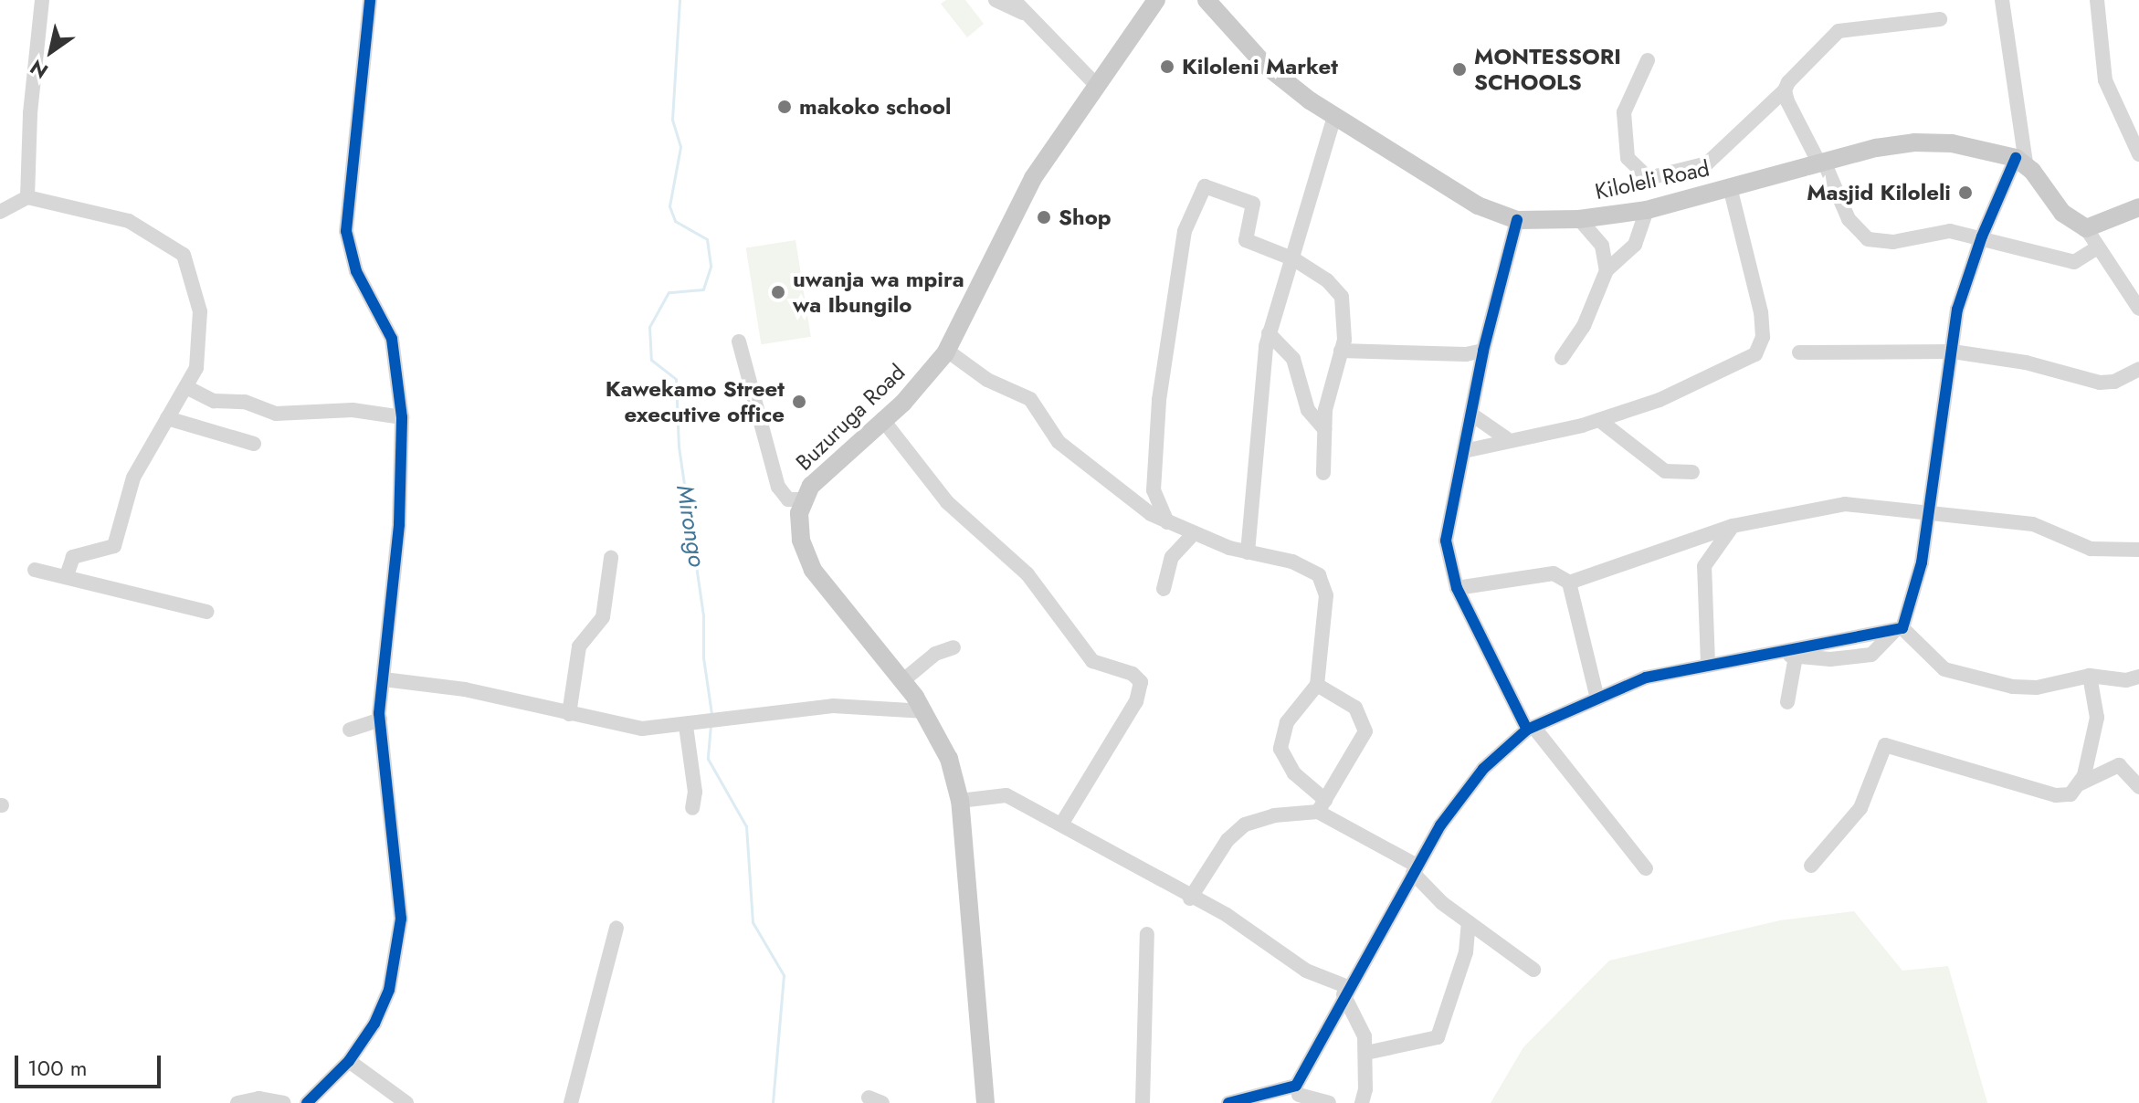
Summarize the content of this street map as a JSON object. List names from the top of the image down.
{
  "streets": {
    "main road": ["Kiloleli Road", "Buzuruga Road"]
  },
  "water": ["Mirongo"],
  "places": [
    "Kiloleni Market",
    "MONTESSORI SCHOOLS",
    "makoko school",
    "Masjid Kiloleli",
    "Shop",
    "uwanja wa mpira wa Ibungilo",
    "Kawekamo Street executive office"
  ],
  "scale_bar": "100 m",
  "north": "bottom left"
}
